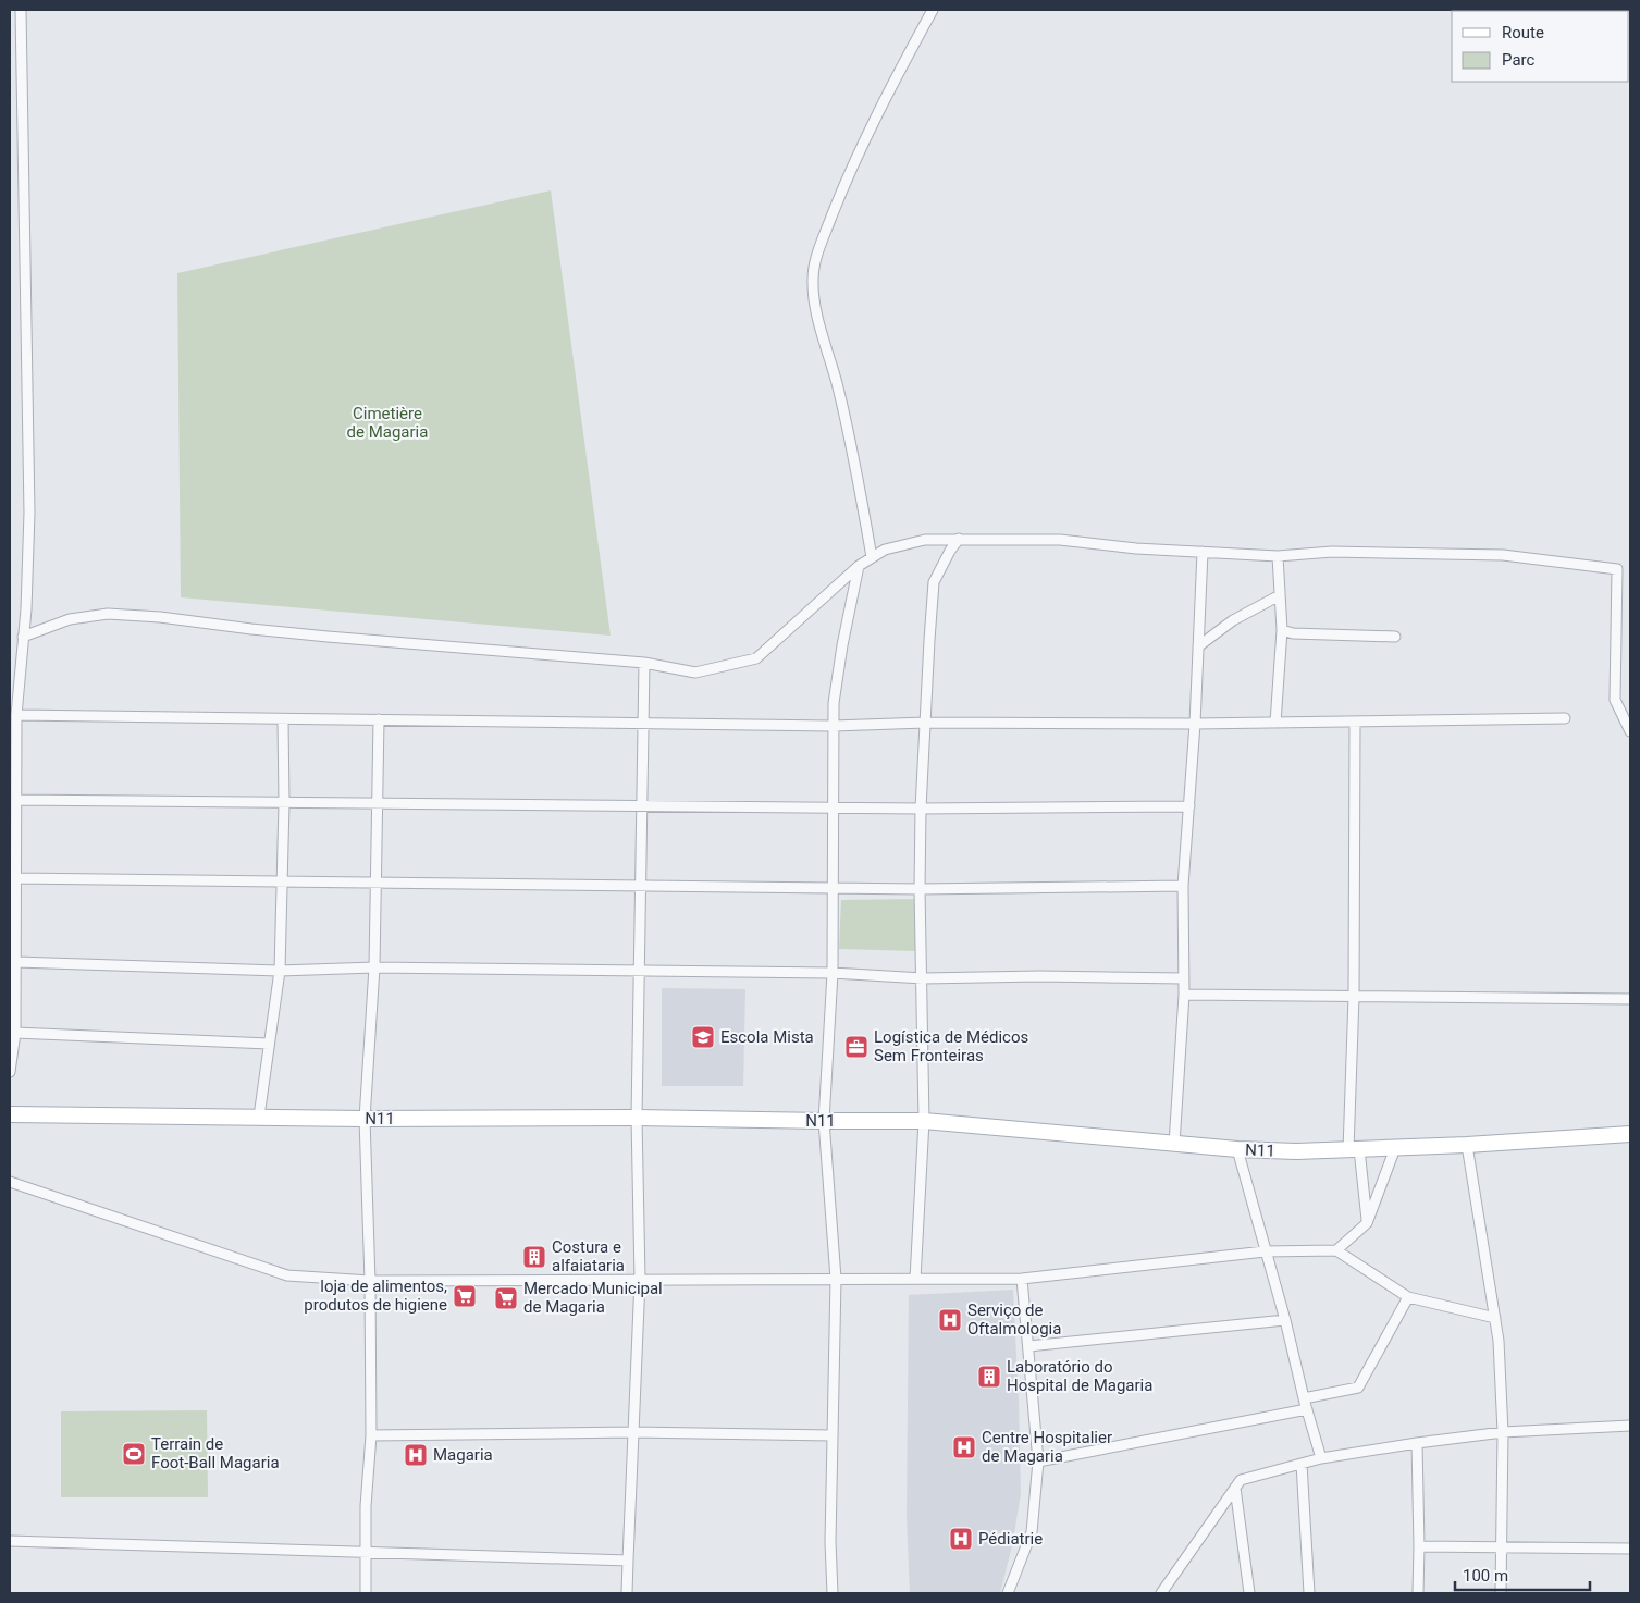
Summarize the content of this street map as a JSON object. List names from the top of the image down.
{
  "streets": {
    "main road": ["N11"]
  },
  "parks": ["Cimetière de Magaria"],
  "places": {
    "school or university": ["Escola Mista"],
    "office": ["Logística de Médicos Sem Fronteiras"],
    "building": ["Costura e alfaiataria", "Laboratório do Hospital de Magaria"],
    "supermarket": ["loja de alimentos, produtos de higiene", "Mercado Municipal de Magaria"],
    "hospital": [
      "Serviço de Oftalmologia",
      "Centre Hospitalier de Magaria",
      "Magaria",
      "Pédiatrie"
    ],
    "sports": ["Terrain de Foot-Ball Magaria"]
  },
  "legend": ["Route", "Parc"],
  "scale_bar": "100 m"
}
